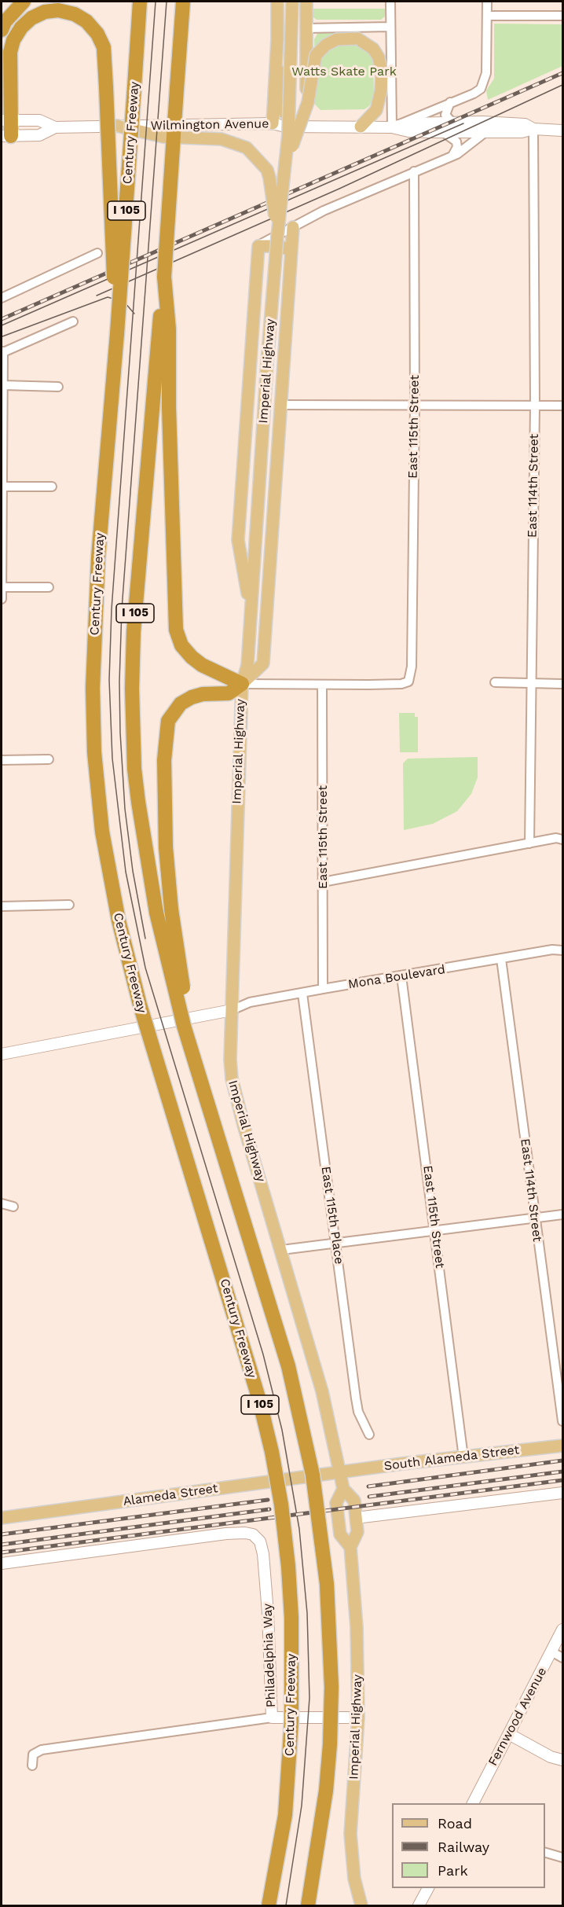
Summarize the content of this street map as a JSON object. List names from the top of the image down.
{
  "streets": {
    "highway": ["Century Freeway", "I 105"],
    "main road": ["Imperial Highway", "South Alameda Street", "Alameda Street"],
    "street": [
      "Wilmington Avenue",
      "East 115th Street",
      "East 114th Street",
      "Mona Boulevard",
      "East 115th Place",
      "Philadelphia Way",
      "Fernwood Avenue"
    ]
  },
  "crossings": [
    ["Wilmington Avenue", "East 114th Street"],
    ["Imperial Highway", "Mona Boulevard"],
    ["Imperial Highway", "South Alameda Street"],
    ["Imperial Highway", "Alameda Street"],
    ["Imperial Highway", "Philadelphia Way"],
    ["East 115th Street", "Mona Boulevard"],
    ["East 115th Street", "South Alameda Street"],
    ["East 114th Street", "Mona Boulevard"],
    ["Mona Boulevard", "East 115th Place"],
    ["South Alameda Street", "Alameda Street"]
  ],
  "parks": ["Watts Skate Park"],
  "legend": ["Road", "Railway", "Park"]
}
